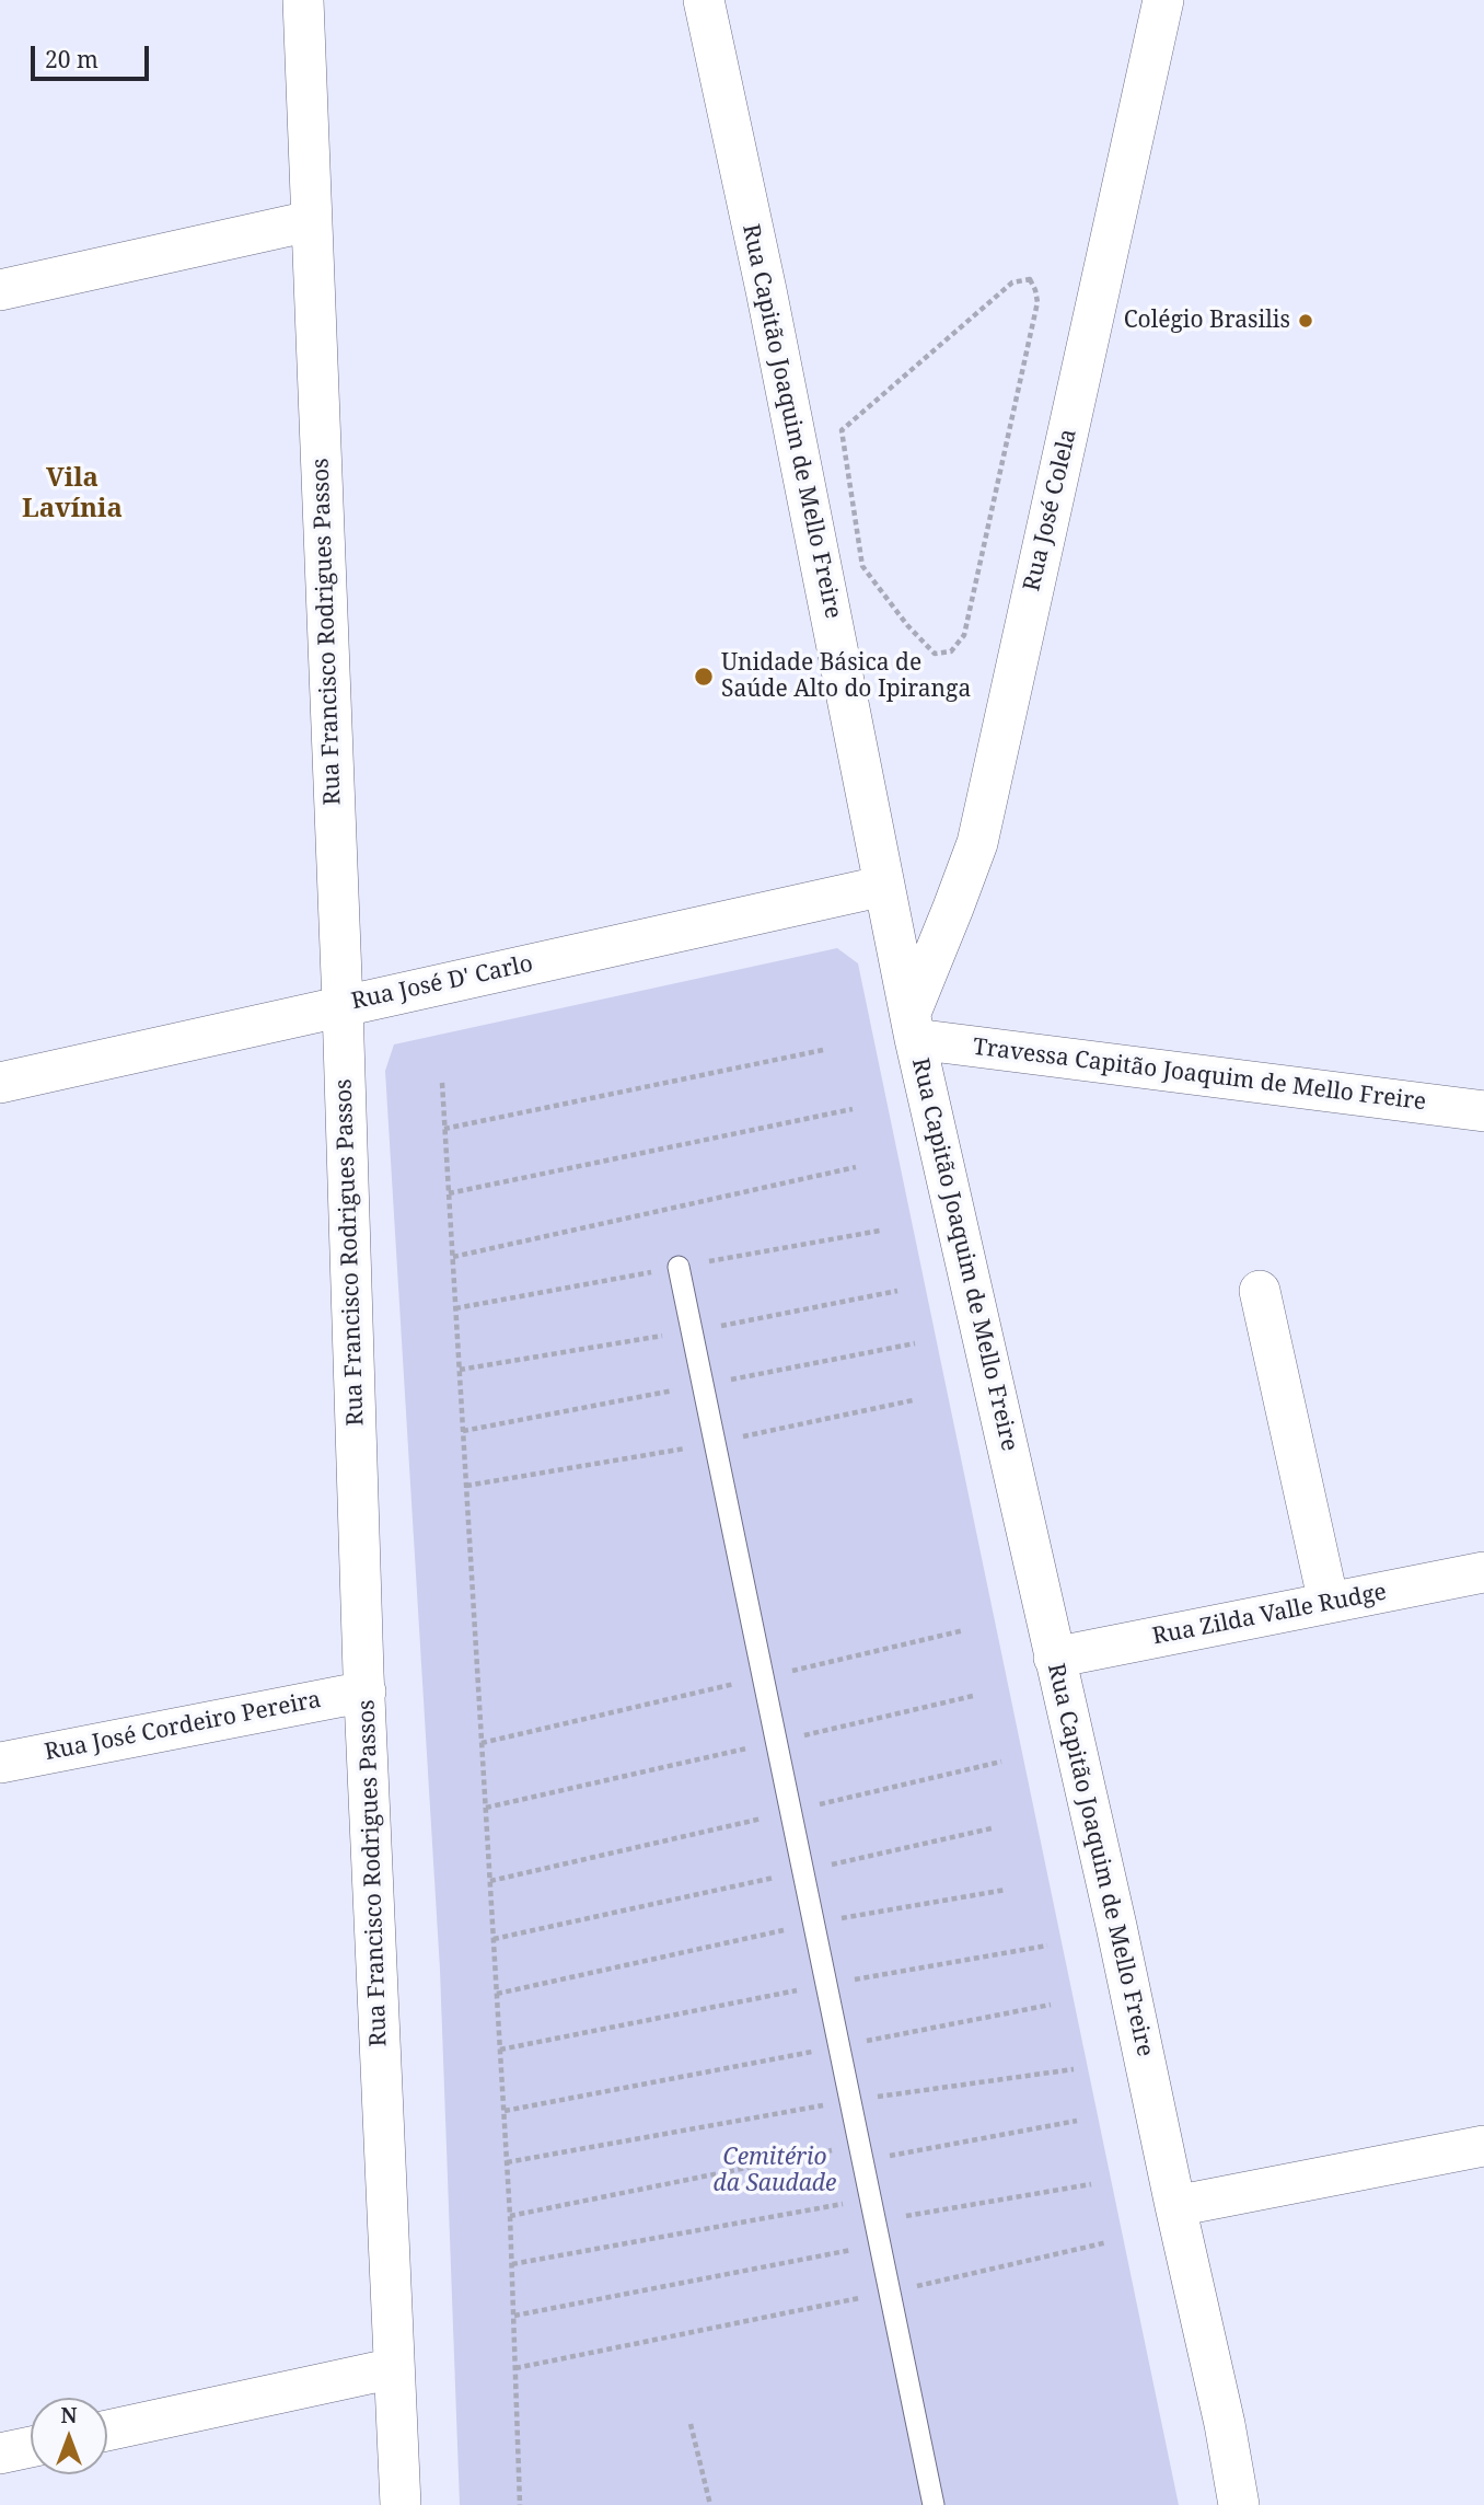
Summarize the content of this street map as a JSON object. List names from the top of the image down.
{
  "streets": {
    "street": [
      "Rua Capitão Joaquim de Mello Freire",
      "Rua José Colela",
      "Rua Francisco Rodrigues Passos",
      "Rua José D' Carlo",
      "Travessa Capitão Joaquim de Mello Freire",
      "Rua Zilda Valle Rudge",
      "Rua José Cordeiro Pereira"
    ]
  },
  "crossings": [
    ["Rua Capitão Joaquim de Mello Freire", "Rua José Colela"],
    ["Rua Capitão Joaquim de Mello Freire", "Rua José D' Carlo"],
    ["Rua Capitão Joaquim de Mello Freire", "Travessa Capitão Joaquim de Mello Freire"],
    ["Rua Capitão Joaquim de Mello Freire", "Rua Zilda Valle Rudge"],
    ["Rua José Colela", "Travessa Capitão Joaquim de Mello Freire"],
    ["Rua Francisco Rodrigues Passos", "Rua José D' Carlo"],
    ["Rua Francisco Rodrigues Passos", "Rua José Cordeiro Pereira"]
  ],
  "districts": ["Vila Lavínia"],
  "parks": ["Cemitério da Saudade"],
  "places": ["Colégio Brasilis", "Unidade Básica de Saúde Alto do Ipiranga"],
  "scale_bar": "20 m",
  "north": "top"
}
